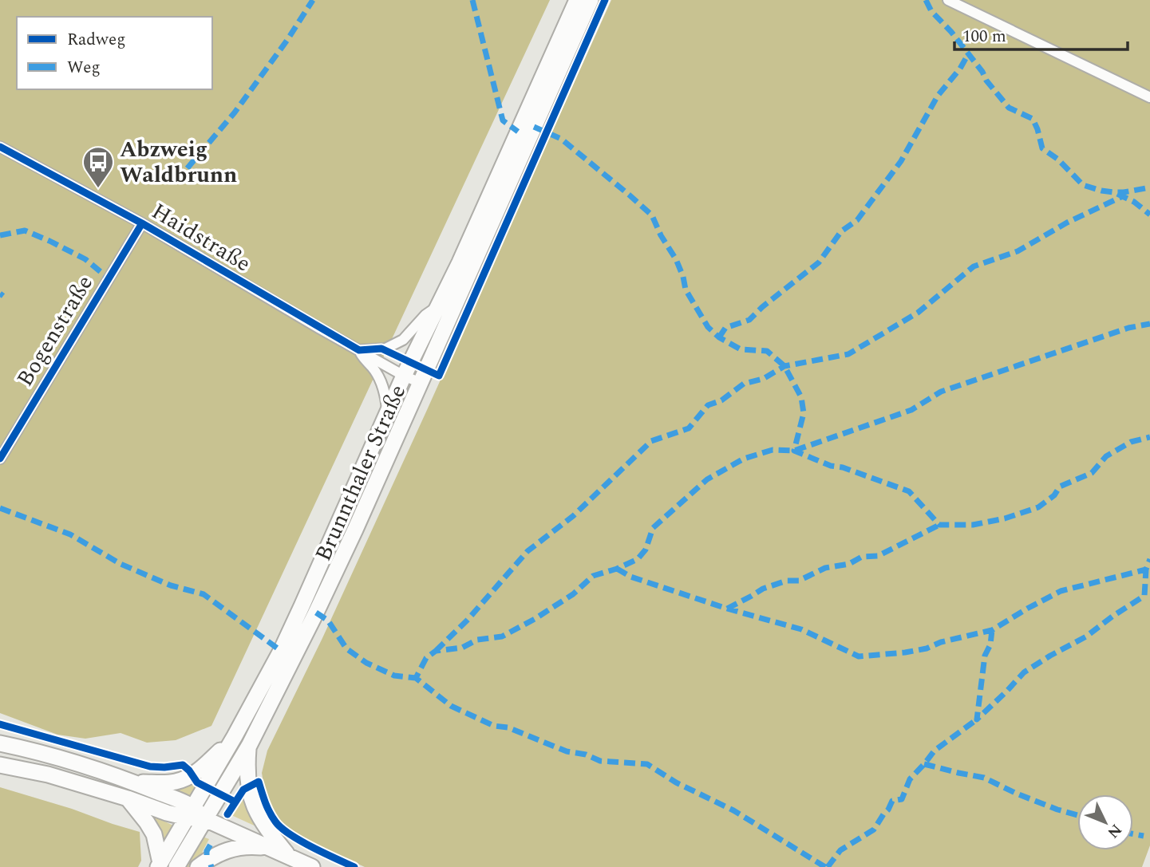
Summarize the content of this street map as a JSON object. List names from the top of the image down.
{
  "streets": {
    "main road": ["Brunnthaler Straße"],
    "street": ["Haidstraße", "Bogenstraße"]
  },
  "crossings": [
    ["Haidstraße", "Bogenstraße"],
    ["Haidstraße", "Brunnthaler Straße"]
  ],
  "places": {
    "bus stop": ["Abzweig Waldbrunn"]
  },
  "legend": ["Radweg", "Weg"],
  "scale_bar": "100 m",
  "north": "bottom right"
}
